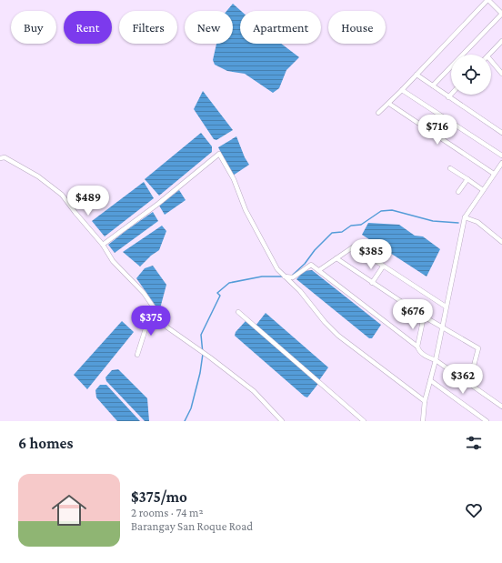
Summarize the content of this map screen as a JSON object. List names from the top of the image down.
{
  "page": {
    "chip": [
      "Buy",
      "Rent",
      "Filters",
      "New",
      "Apartment",
      "House"
    ],
    "price": [
      "$716",
      "$489",
      "$385",
      "$676",
      "$375",
      "$362"
    ],
    "heading": "6 homes",
    "list": [
      {
        "name": "$375/mo",
        "note": "2 rooms · 74 m² · Barangay San Roque Road"
      }
    ]
  }
}
